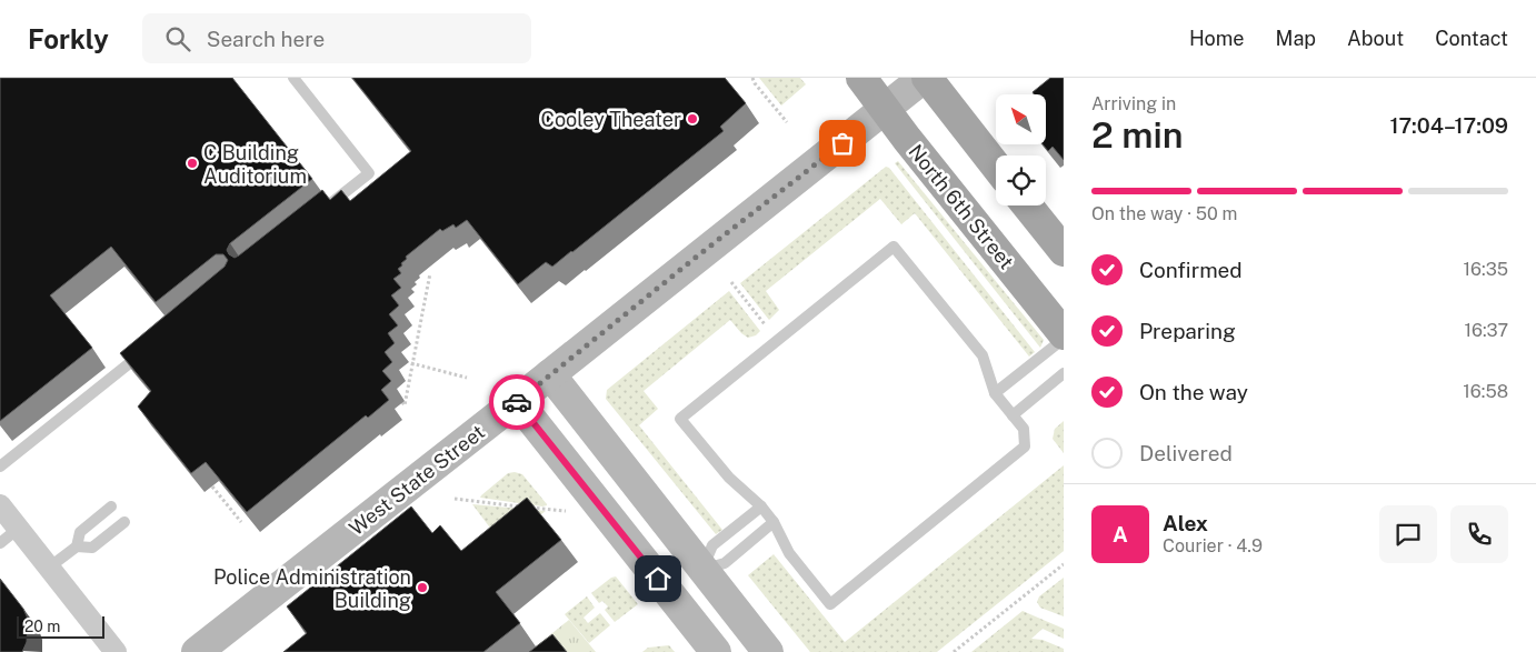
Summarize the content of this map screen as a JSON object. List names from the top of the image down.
{
  "streets": {
    "main road": ["North 6th Street"],
    "street": ["West State Street"]
  },
  "crossings": [
    ["North 6th Street", "West State Street"]
  ],
  "places": ["Cooley Theater", "C Building Auditorium", "Police Administration Building"],
  "scale_bar": "20 m",
  "north": "top left",
  "page": {
    "header": "Forkly",
    "search": "Search here",
    "nav": [
      "Home",
      "Map",
      "About",
      "Contact"
    ],
    "heading": ["2 min", "Arriving in", "17:04–17:09"],
    "panel": ["Alex", "Courier · 4.9"],
    "bar": "On the way · 50 m",
    "list": [
      ["Confirmed", "16:35"],
      ["Preparing", "16:37"],
      ["On the way", "16:58"],
      "Delivered"
    ],
    "round": "A",
    "scale": "20 m"
  }
}
